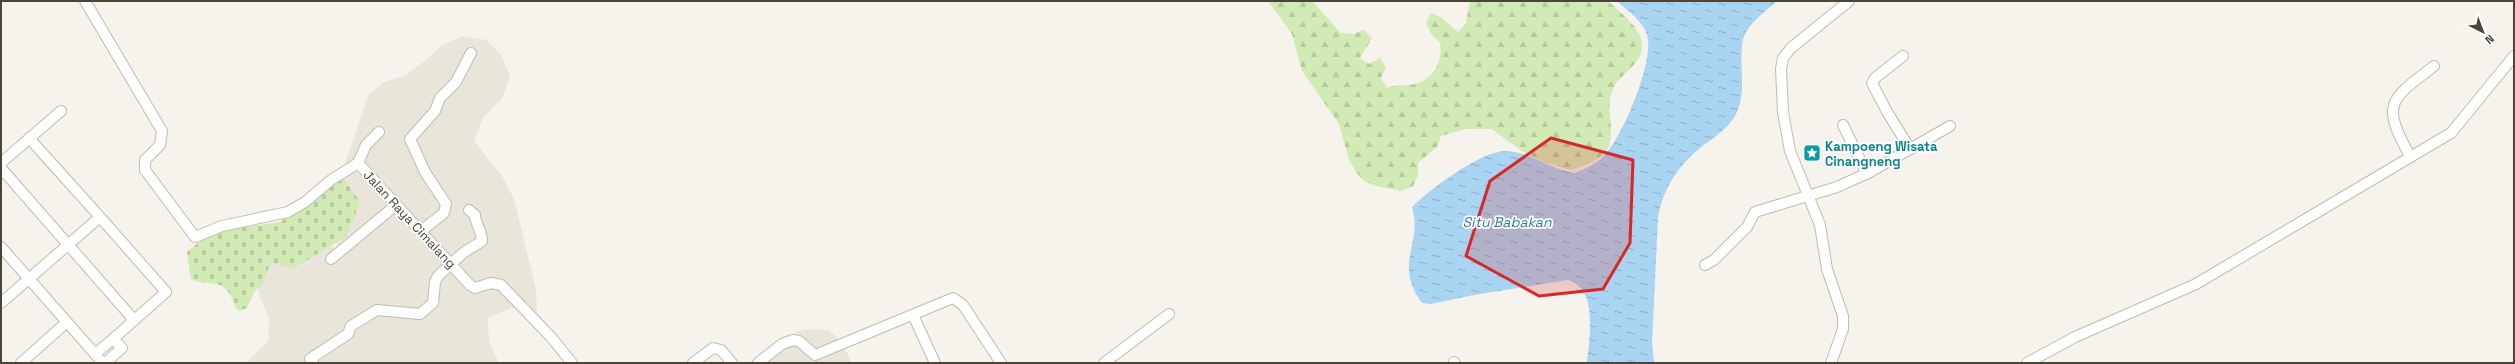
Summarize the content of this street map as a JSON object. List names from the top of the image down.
{
  "streets": {
    "street": ["Jalan Raya Cimalang"]
  },
  "water": ["Situ Babakan"],
  "places": {
    "place": ["Kampoeng Wisata Cinangneng"]
  },
  "north": "bottom right"
}
